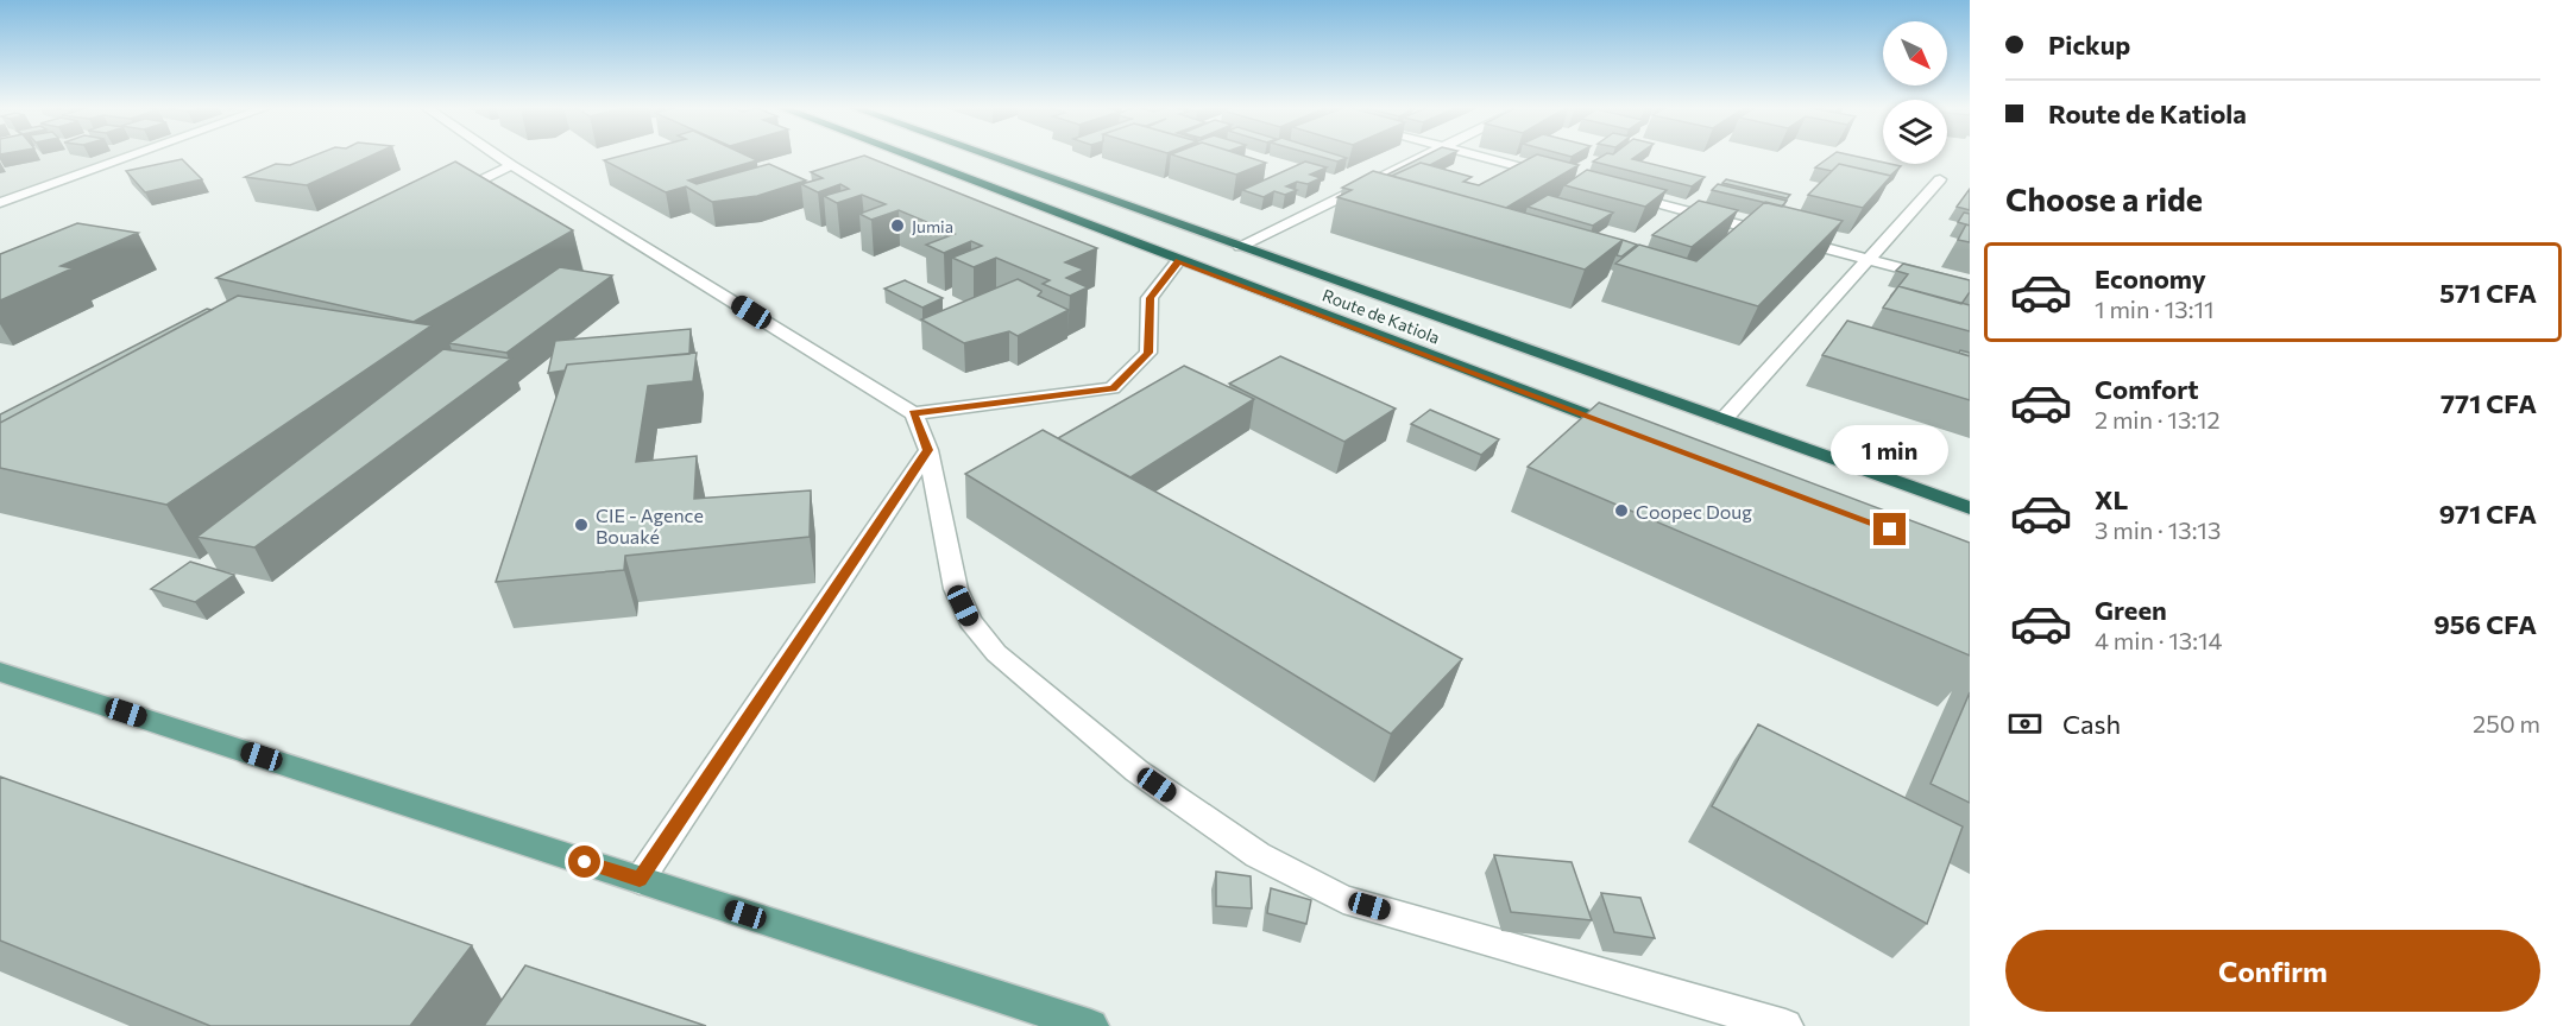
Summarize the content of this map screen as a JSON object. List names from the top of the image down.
{
  "streets": {
    "highway": ["Route de Katiola"]
  },
  "places": ["Jumia", "Coopec Doug", "CIE - Agence Bouaké"],
  "north": "bottom right",
  "page": {
    "banner": ["Pickup", "Route de Katiola"],
    "heading": "Choose a ride",
    "list": [
      {
        "name": "Economy",
        "note": "1 min · 13:11",
        "value": "571 CFA"
      },
      {
        "name": "Comfort",
        "note": "2 min · 13:12",
        "value": "771 CFA"
      },
      {
        "name": "XL",
        "note": "3 min · 13:13",
        "value": "971 CFA"
      },
      {
        "name": "Green",
        "note": "4 min · 13:14",
        "value": "956 CFA"
      }
    ],
    "bubble": "1 min",
    "pay": ["Cash", "250 m"],
    "buttons": "Confirm"
  }
}
